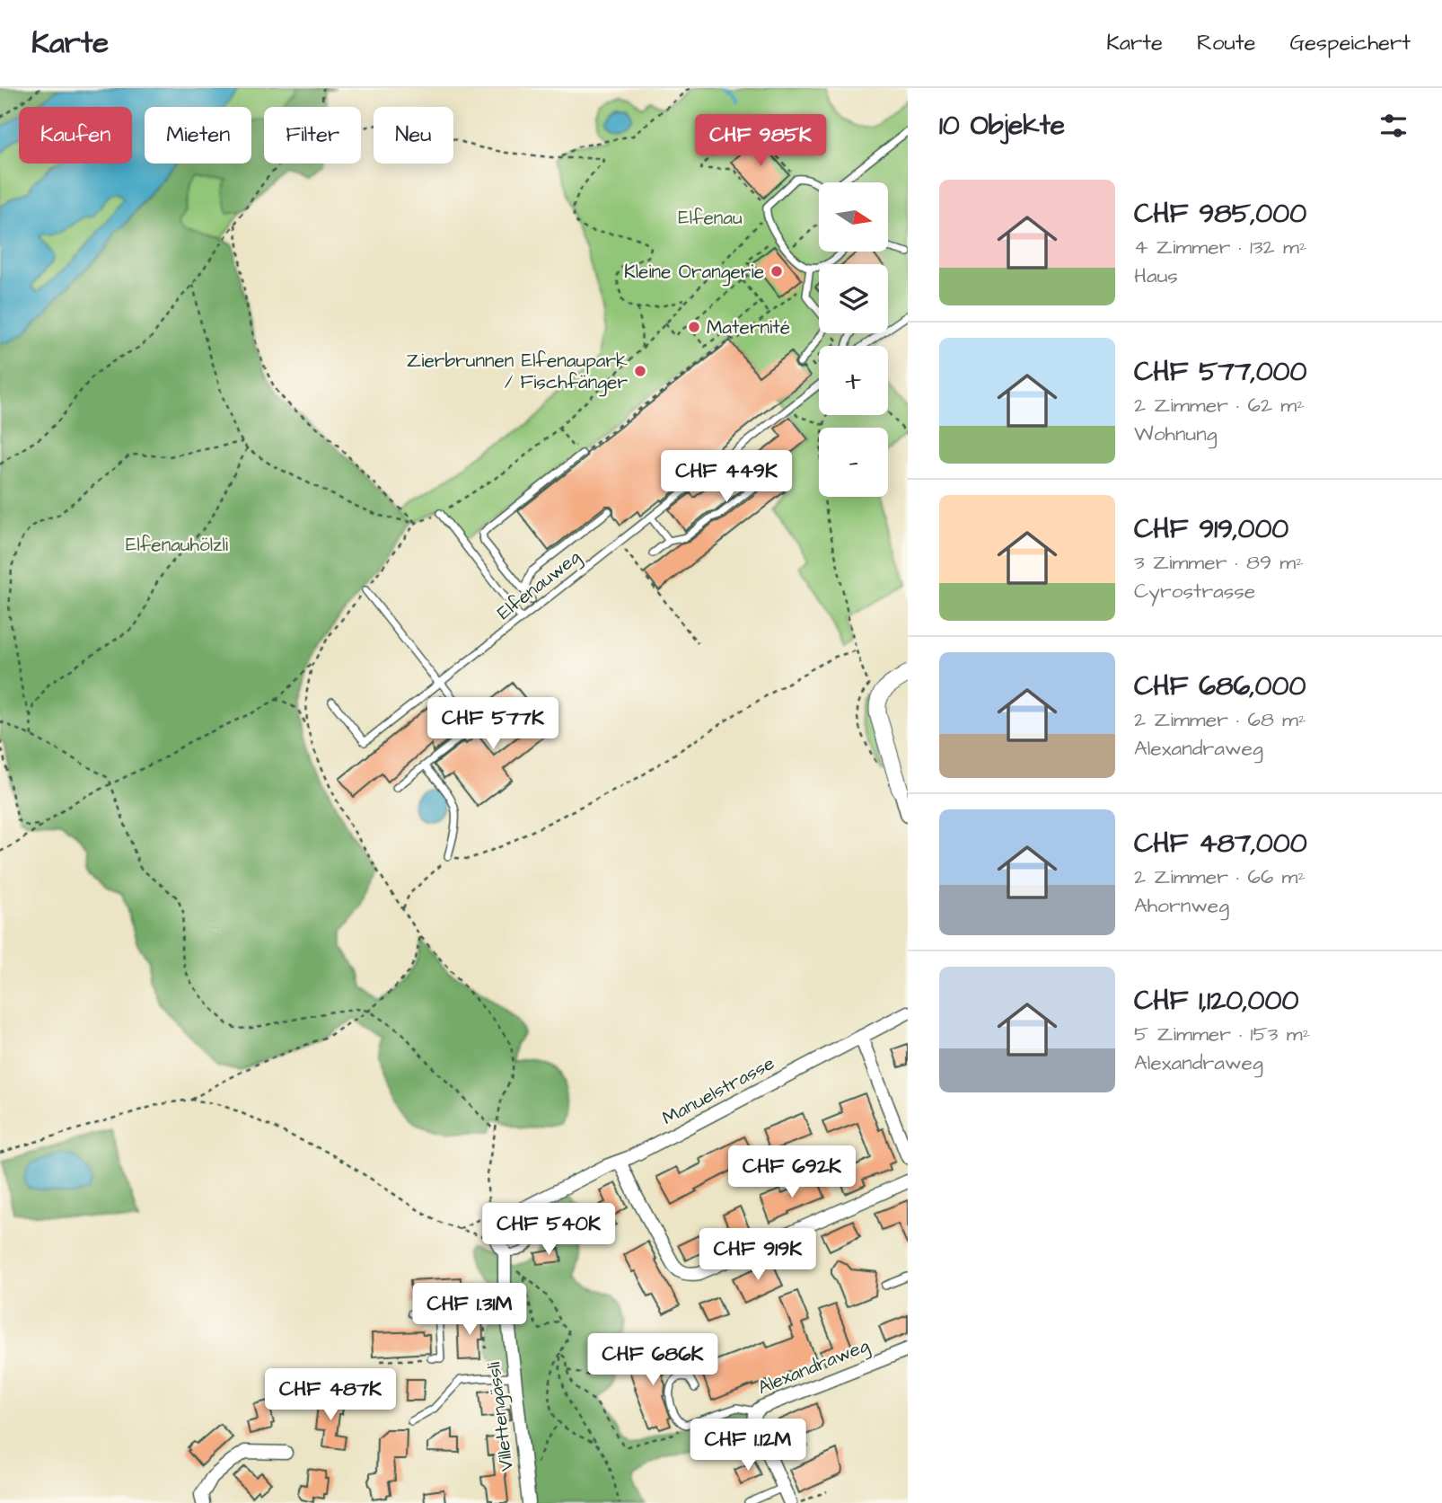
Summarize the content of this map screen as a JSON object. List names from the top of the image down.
{
  "streets": {
    "street": ["Manuelstrasse", "Alexandraweg", "Villettengässli"],
    "lane": ["Elfenauweg"]
  },
  "parks": ["Elfenau", "Elfenauhölzli"],
  "places": ["Kleine Orangerie", "Maternité", "Zierbrunnen Elfenaupark / Fischfänger"],
  "north": "right",
  "page": {
    "header": "Karte",
    "nav": ["Karte", "Route", "Gespeichert"],
    "heading": "10 Objekte",
    "chip": [
      "Kaufen",
      "Mieten",
      "Filter",
      "Neu"
    ],
    "price": [
      "CHF 985K",
      "CHF 449K",
      "CHF 577K",
      "CHF 692K",
      "CHF 540K",
      "CHF 919K",
      "CHF 1.31M",
      "CHF 686K",
      "CHF 487K",
      "CHF 1.12M"
    ],
    "list": [
      {
        "name": "CHF 985,000",
        "note": "4 Zimmer · 132 m² · Haus"
      },
      {
        "name": "CHF 577,000",
        "note": "2 Zimmer · 62 m² · Wohnung"
      },
      {
        "name": "CHF 919,000",
        "note": "3 Zimmer · 89 m² · Cyrostrasse"
      },
      {
        "name": "CHF 686,000",
        "note": "2 Zimmer · 68 m² · Alexandraweg"
      },
      {
        "name": "CHF 487,000",
        "note": "2 Zimmer · 66 m² · Ahornweg"
      },
      {
        "name": "CHF 1,120,000",
        "note": "5 Zimmer · 153 m² · Alexandraweg"
      }
    ],
    "map_buttons": ["+", "−"]
  }
}
